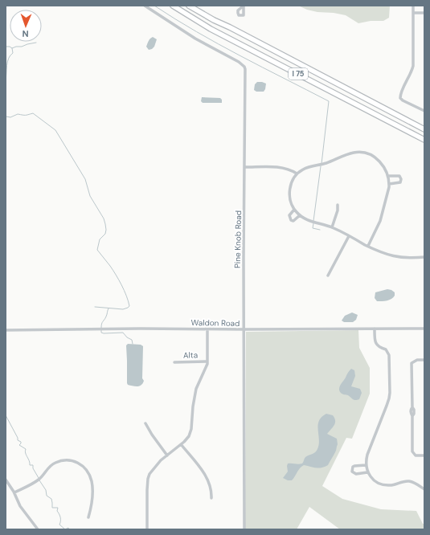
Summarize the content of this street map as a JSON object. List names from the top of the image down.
{
  "streets": {
    "highway": ["I 75"],
    "street": ["Pine Knob Road", "Waldon Road", "Alta"]
  },
  "crossings": [
    ["Pine Knob Road", "Waldon Road"]
  ],
  "north": "bottom"
}
